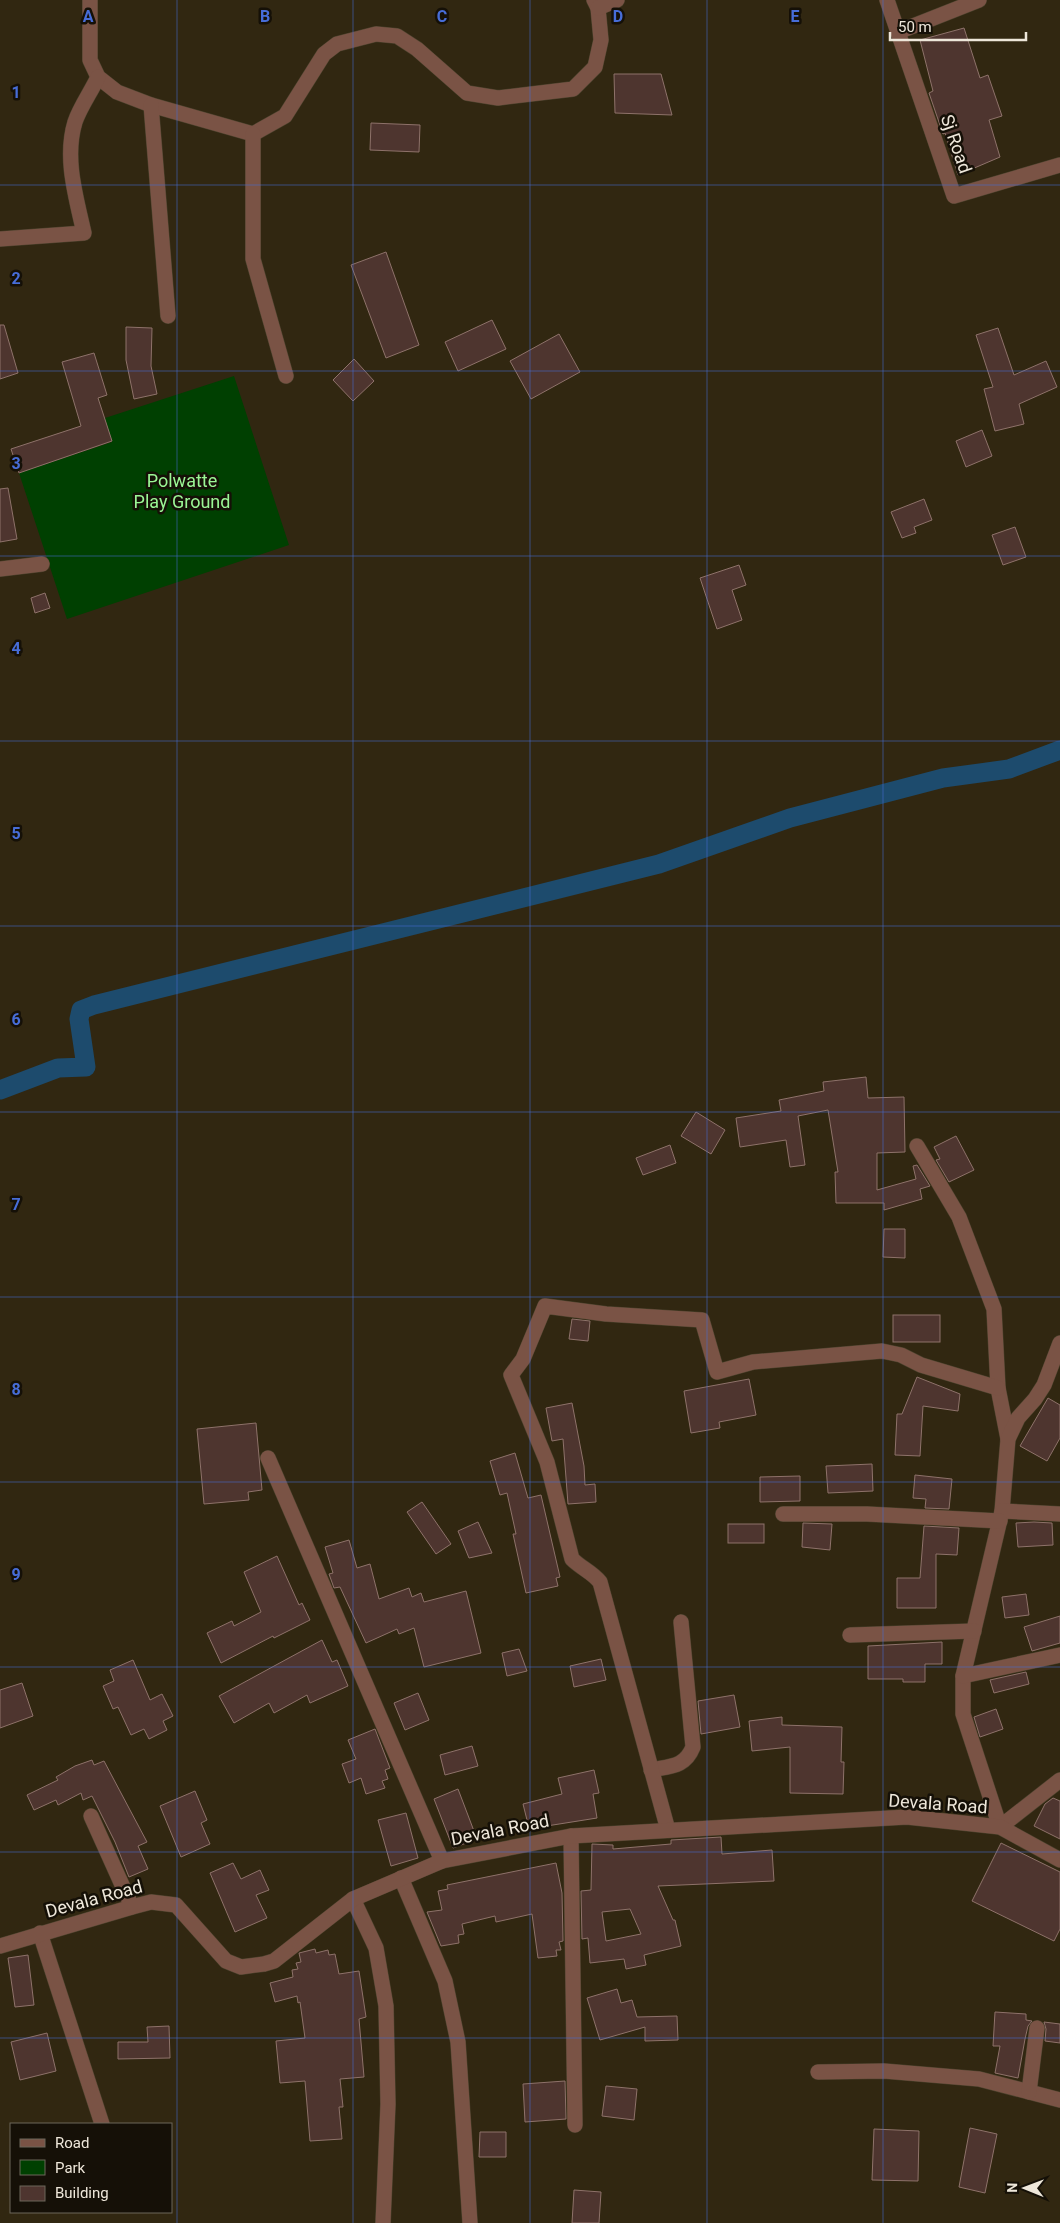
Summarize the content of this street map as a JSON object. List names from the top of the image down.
{
  "streets": {
    "street": ["Sj Road", "Devala Road"]
  },
  "parks": ["Polwatte Play Ground"],
  "legend": ["Road", "Park", "Building"],
  "scale_bar": "50 m",
  "north": "left",
  "grid": {
    "columns": [
      "A",
      "B",
      "C",
      "D",
      "E"
    ],
    "rows": [
      "1",
      "2",
      "3",
      "4",
      "5",
      "6",
      "7",
      "8",
      "9"
    ]
  }
}
